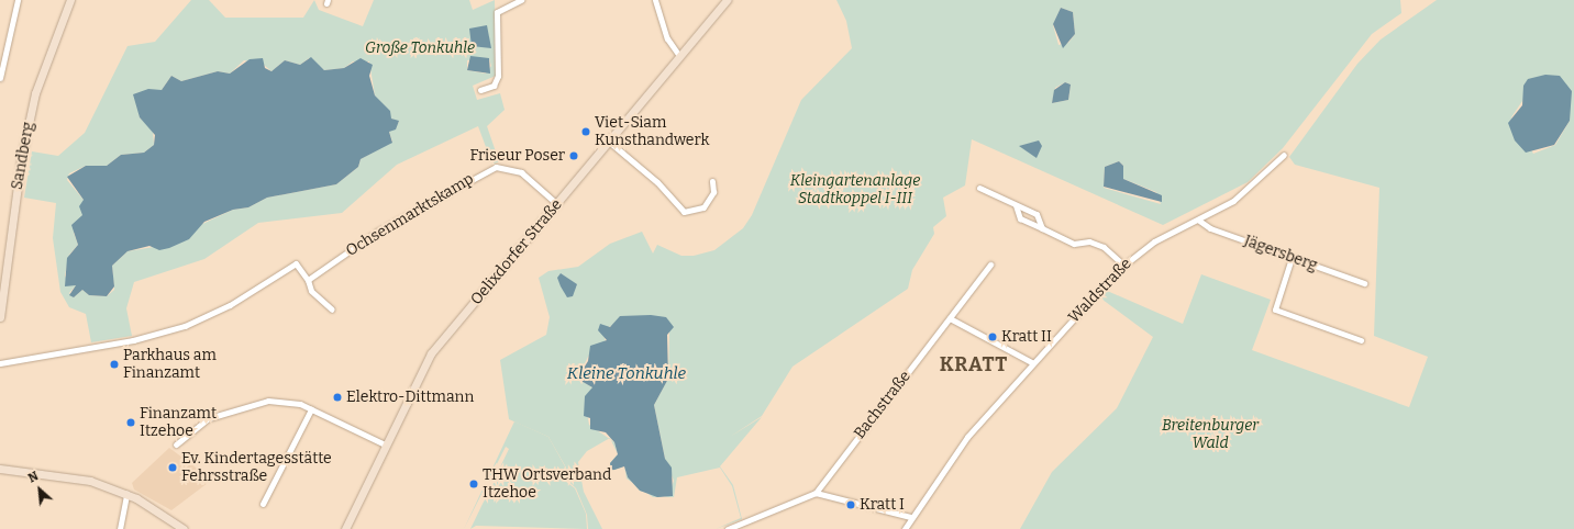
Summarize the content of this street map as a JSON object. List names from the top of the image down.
{
  "streets": {
    "street": [
      "Sandberg",
      "Ochsenmarktskamp",
      "Oelixdorfer Straße",
      "Jägersberg",
      "Waldstraße",
      "Bachstraße"
    ]
  },
  "crossings": [
    ["Ochsenmarktskamp", "Oelixdorfer Straße"],
    ["Jägersberg", "Waldstraße"]
  ],
  "districts": ["KRATT"],
  "water": ["Kleine Tonkuhle"],
  "parks": ["Große Tonkuhle", "Kleingartenanlage Stadtkoppel I-III", "Breitenburger Wald"],
  "places": [
    "Viet-Siam Kunsthandwerk",
    "Friseur Poser",
    "Kratt II",
    "Parkhaus am Finanzamt",
    "Elektro-Dittmann",
    "Finanzamt Itzehoe",
    "Ev. Kindertagesstätte Fehrsstraße",
    "THW Ortsverband Itzehoe",
    "Kratt I"
  ],
  "north": "top left"
}
